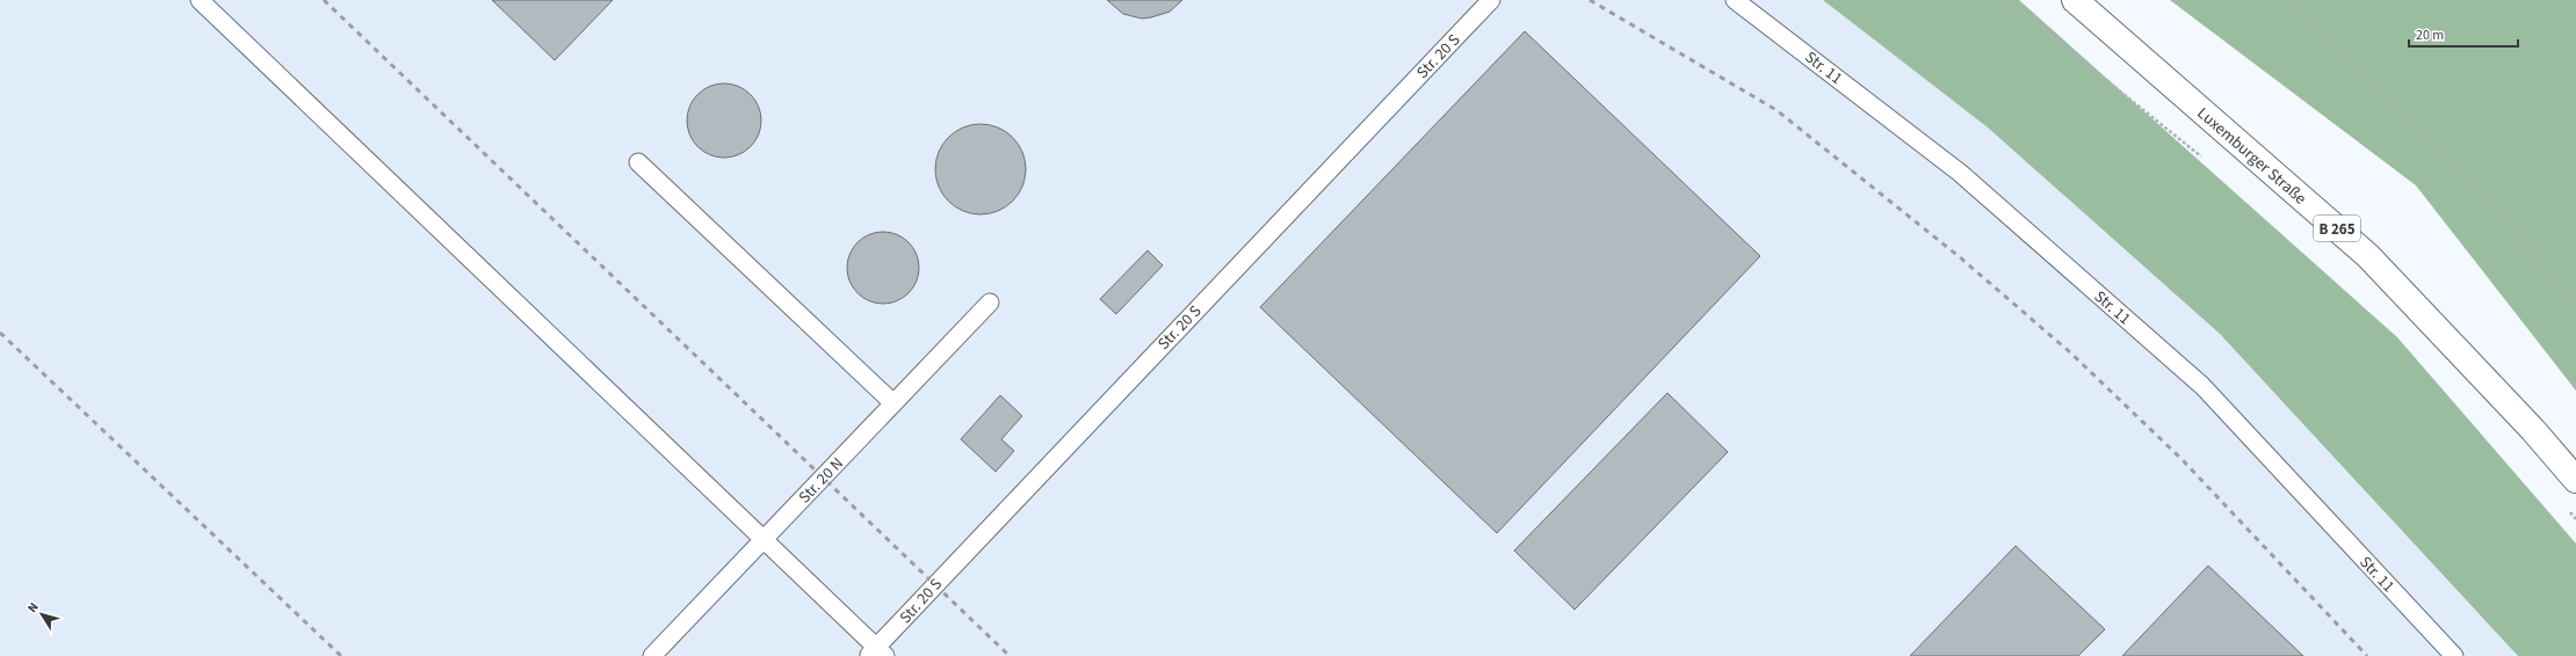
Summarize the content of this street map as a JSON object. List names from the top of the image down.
{
  "streets": {
    "main road": ["Luxemburger Straße", "B 265"],
    "lane": ["Str. 20 S", "Str. 11", "Str. 20 N"]
  },
  "scale_bar": "20 m",
  "north": "top left"
}
